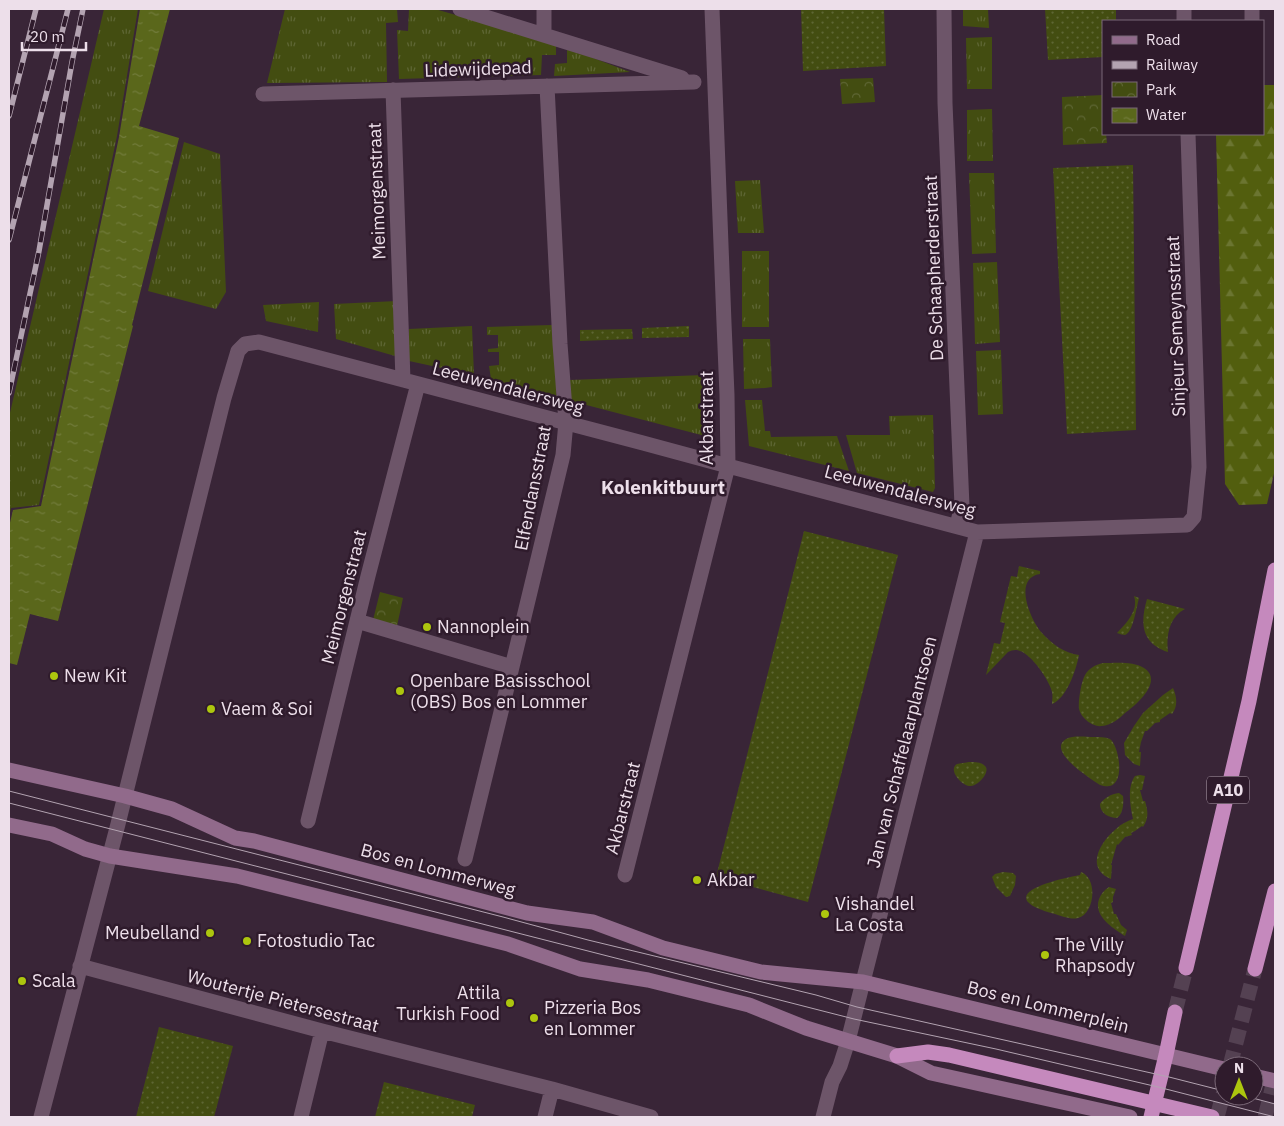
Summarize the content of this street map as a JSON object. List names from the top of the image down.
{
  "streets": {
    "highway": ["A10"],
    "main road": ["Bos en Lommerweg", "Bos en Lommerplein"],
    "street": [
      "Lidewijdepad",
      "Meimorgenstraat",
      "De Schaapherderstraat",
      "Sinjeur Semeynsstraat",
      "Leeuwendalersweg",
      "Akbarstraat",
      "Elfendansstraat",
      "Jan van Schaffelaarplantsoen",
      "Woutertje Pietersestraat"
    ]
  },
  "crossings": [
    ["Lidewijdepad", "Meimorgenstraat"],
    ["Lidewijdepad", "Elfendansstraat"],
    ["Meimorgenstraat", "Leeuwendalersweg"],
    ["De Schaapherderstraat", "Leeuwendalersweg"],
    ["Sinjeur Semeynsstraat", "Leeuwendalersweg"],
    ["Leeuwendalersweg", "Akbarstraat"],
    ["Leeuwendalersweg", "Elfendansstraat"],
    ["Leeuwendalersweg", "Jan van Schaffelaarplantsoen"],
    ["Leeuwendalersweg", "Bos en Lommerweg"],
    ["Jan van Schaffelaarplantsoen", "Bos en Lommerweg"],
    ["Jan van Schaffelaarplantsoen", "Bos en Lommerplein"],
    ["Bos en Lommerweg", "Bos en Lommerplein"]
  ],
  "districts": ["Kolenkitbuurt"],
  "places": [
    "Nannoplein",
    "New Kit",
    "Openbare Basisschool (OBS) Bos en Lommer",
    "Vaem & Soi",
    "Akbar",
    "Vishandel La Costa",
    "Meubelland",
    "Fotostudio Tac",
    "The Villy Rhapsody",
    "Scala",
    "Attila Turkish Food",
    "Pizzeria Bos en Lommer"
  ],
  "legend": [
    "Road",
    "Railway",
    "Park",
    "Water"
  ],
  "scale_bar": "20 m",
  "north": "top"
}
